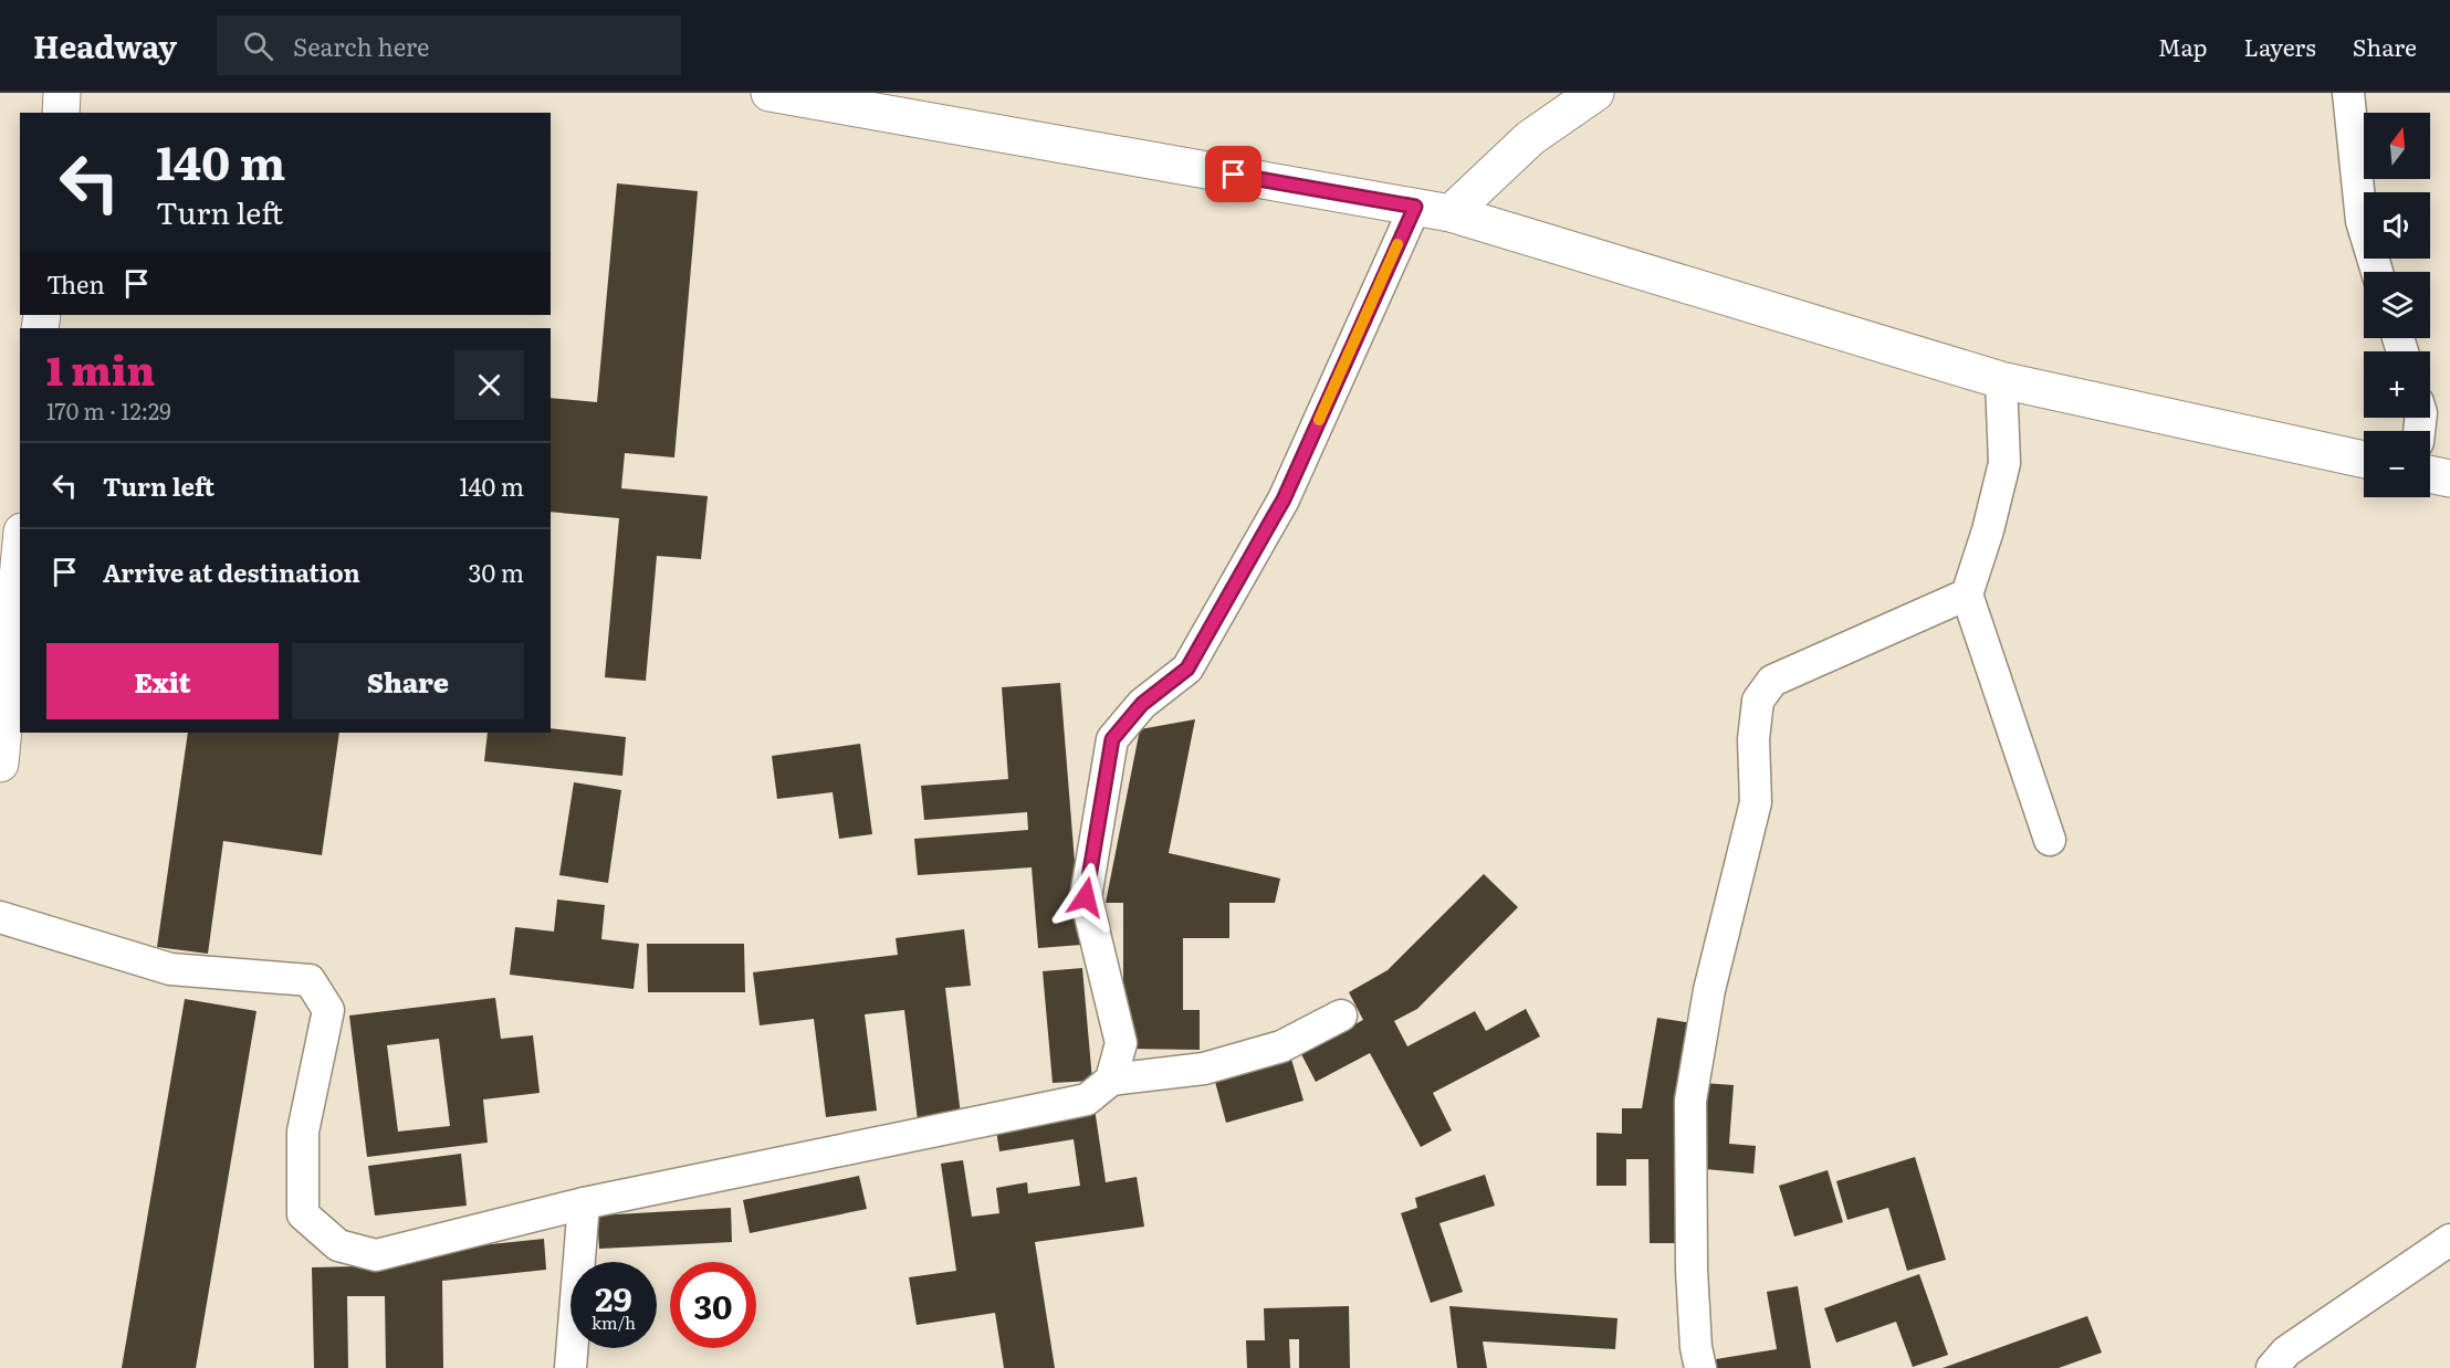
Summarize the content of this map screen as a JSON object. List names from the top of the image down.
{
  "north": "top",
  "page": {
    "header": "Headway",
    "search": "Search here",
    "nav": ["Map", "Layers", "Share"],
    "map_buttons": ["+", "−"],
    "turn": ["140 m", "Turn left"],
    "then": "Then",
    "heading": ["1 min", "170 m · 12:29"],
    "list": [
      {
        "name": "Turn left",
        "value": "140 m"
      },
      {
        "name": "Arrive at destination",
        "value": "30 m"
      }
    ],
    "buttons": ["Exit", "Share"],
    "speed": "29 km/h",
    "limit": "30"
  }
}
